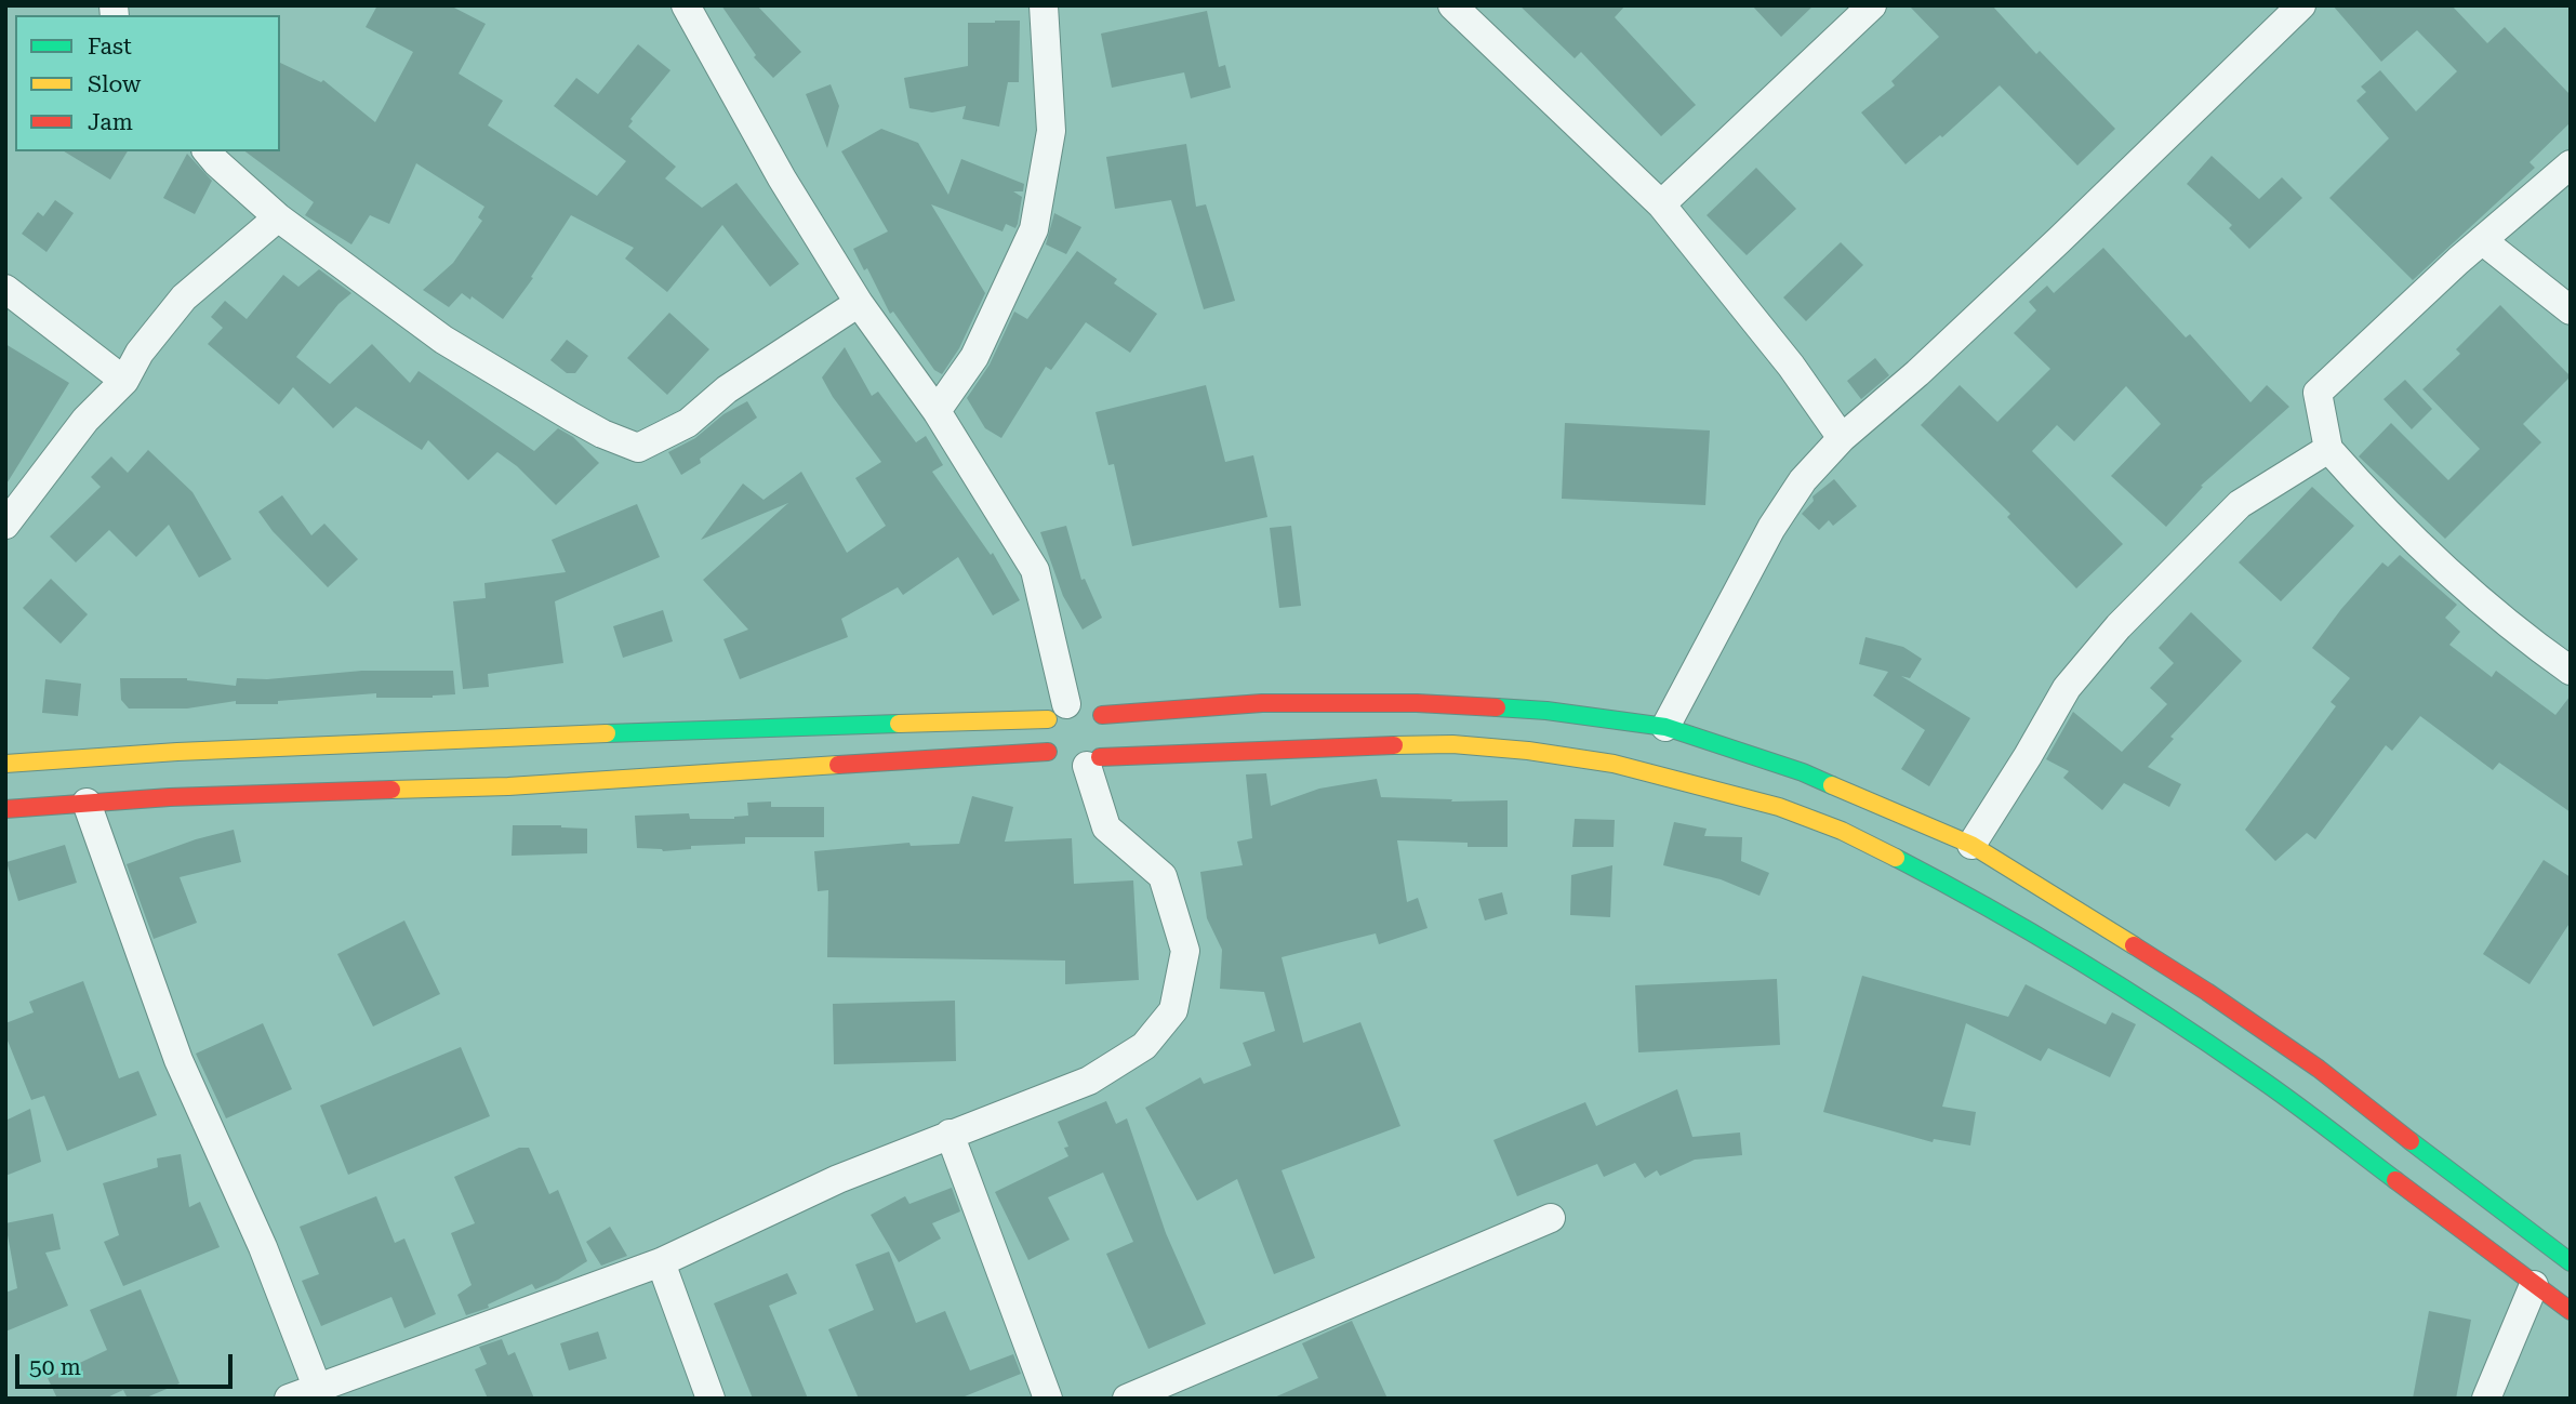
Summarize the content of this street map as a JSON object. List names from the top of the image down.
{
  "legend": ["Fast", "Slow", "Jam"],
  "scale_bar": "50 m"
}
